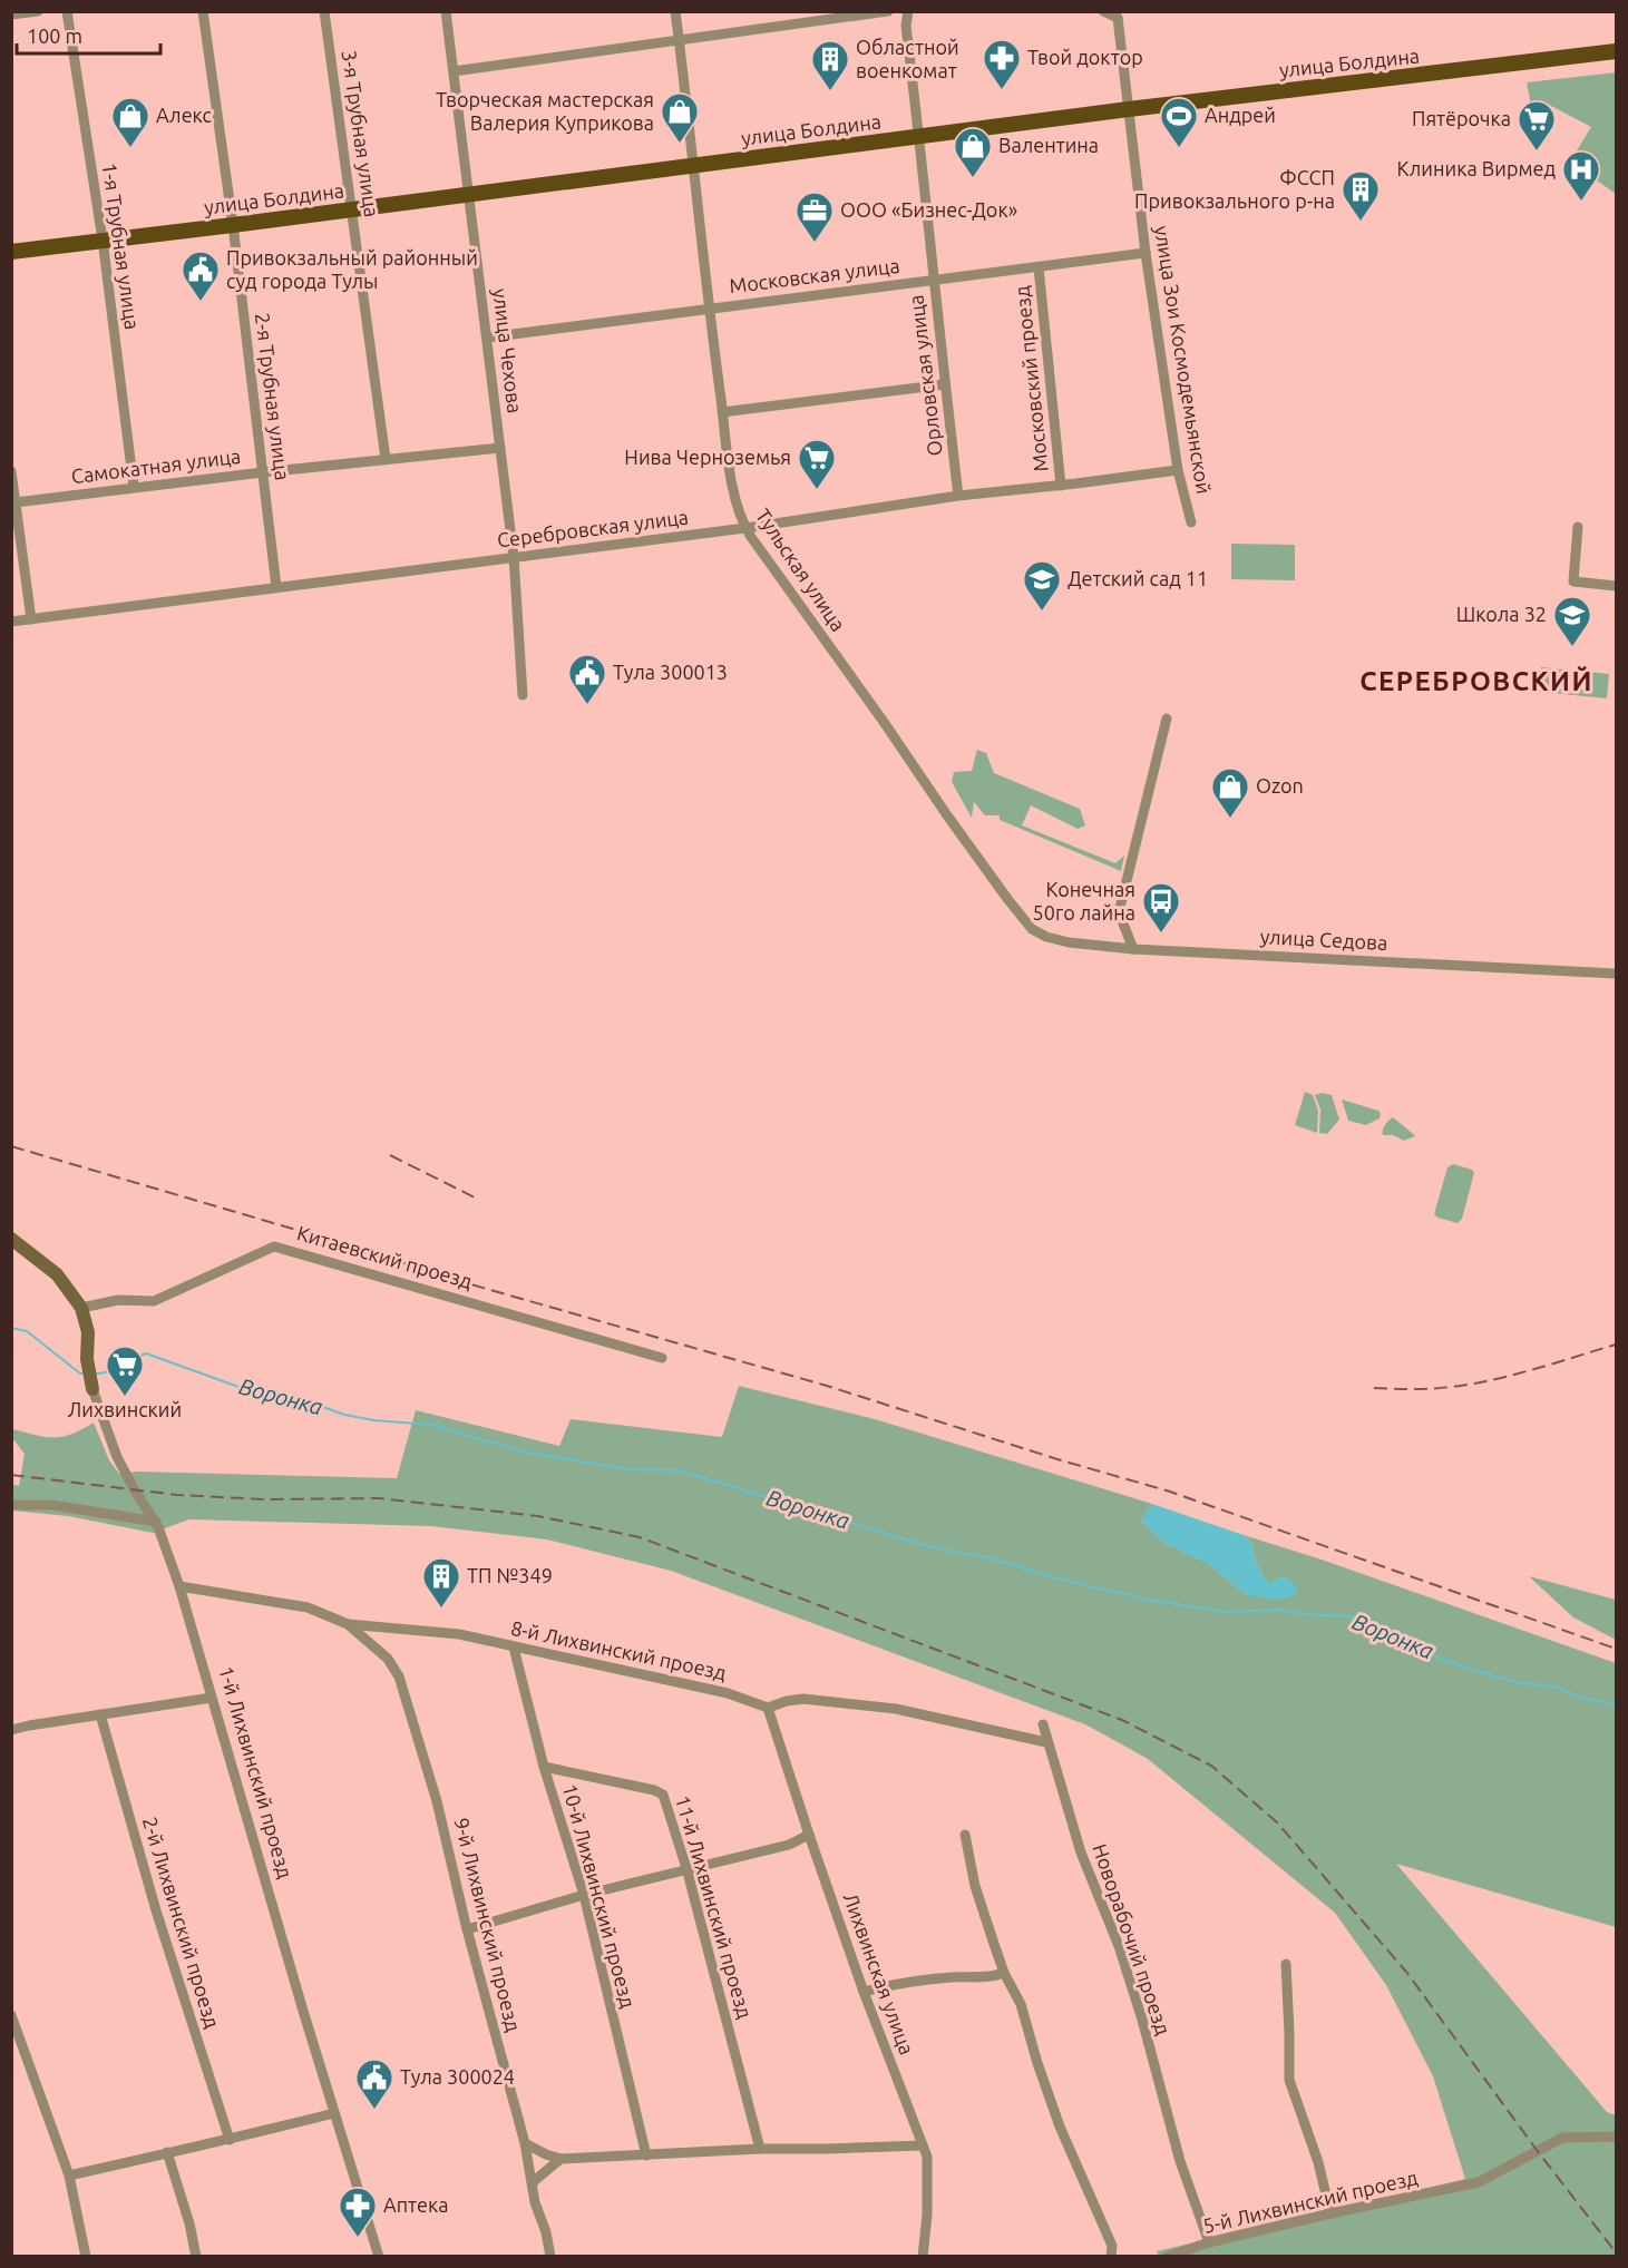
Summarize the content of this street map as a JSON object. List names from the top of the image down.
{
  "streets": {
    "main road": ["улица Болдина"],
    "street": [
      "3-я Трубная улица",
      "1-я Трубная улица",
      "Московская улица",
      "улица Чехова",
      "улица Зои Космодемьянской",
      "Орловская улица",
      "Московский проезд",
      "2-я Трубная улица",
      "Самокатная улица",
      "Серебровская улица",
      "Тульская улица",
      "улица Седова",
      "Китаевский проезд",
      "8-й Лихвинский проезд",
      "1-й Лихвинский проезд",
      "10-й Лихвинский проезд",
      "11-й Лихвинский проезд",
      "2-й Лихвинский проезд",
      "9-й Лихвинский проезд",
      "Новорабочий проезд",
      "Лихвинская улица",
      "5-й Лихвинский проезд"
    ]
  },
  "crossings": [
    ["улица Болдина", "3-я Трубная улица"],
    ["улица Болдина", "1-я Трубная улица"],
    ["улица Болдина", "улица Чехова"],
    ["улица Болдина", "улица Зои Космодемьянской"],
    ["улица Болдина", "Орловская улица"],
    ["улица Болдина", "2-я Трубная улица"],
    ["улица Болдина", "Тульская улица"],
    ["3-я Трубная улица", "Самокатная улица"],
    ["1-я Трубная улица", "Самокатная улица"],
    ["Московская улица", "улица Чехова"],
    ["Московская улица", "улица Зои Космодемьянской"],
    ["Московская улица", "Орловская улица"],
    ["Московская улица", "Московский проезд"],
    ["Московская улица", "Тульская улица"],
    ["улица Чехова", "Самокатная улица"],
    ["улица Чехова", "Серебровская улица"],
    ["улица Зои Космодемьянской", "Серебровская улица"],
    ["Орловская улица", "Серебровская улица"],
    ["Московский проезд", "Серебровская улица"],
    ["2-я Трубная улица", "Самокатная улица"],
    ["2-я Трубная улица", "Серебровская улица"],
    ["Серебровская улица", "Тульская улица"],
    ["Тульская улица", "улица Седова"],
    ["Китаевский проезд", "1-й Лихвинский проезд"],
    ["8-й Лихвинский проезд", "1-й Лихвинский проезд"],
    ["8-й Лихвинский проезд", "10-й Лихвинский проезд"],
    ["8-й Лихвинский проезд", "9-й Лихвинский проезд"],
    ["8-й Лихвинский проезд", "Лихвинская улица"],
    ["10-й Лихвинский проезд", "11-й Лихвинский проезд"],
    ["Новорабочий проезд", "5-й Лихвинский проезд"]
  ],
  "districts": ["СЕРЕБРОВСКИЙ"],
  "water": ["Воронка"],
  "places": {
    "pharmacy": ["Твой доктор", "Аптека"],
    "building": ["Областной военкомат", "ФССП Привокзального р-на", "ТП №349"],
    "shop": [
      "Творческая мастерская Валерия Куприкова",
      "Алекс",
      "Валентина",
      "Ozon"
    ],
    "sports": ["Андрей"],
    "supermarket": ["Пятёрочка", "Нива Черноземья", "Лихвинский"],
    "hospital": ["Клиника Вирмед"],
    "office": ["ООО «Бизнес-Док»"],
    "public building": ["Привокзальный районный суд города Тулы", "Тула 300013", "Тула 300024"],
    "school or university": ["Детский сад 11", "Школа 32"],
    "bus stop": ["Конечная 50го лайна"]
  },
  "scale_bar": "100 m"
}
